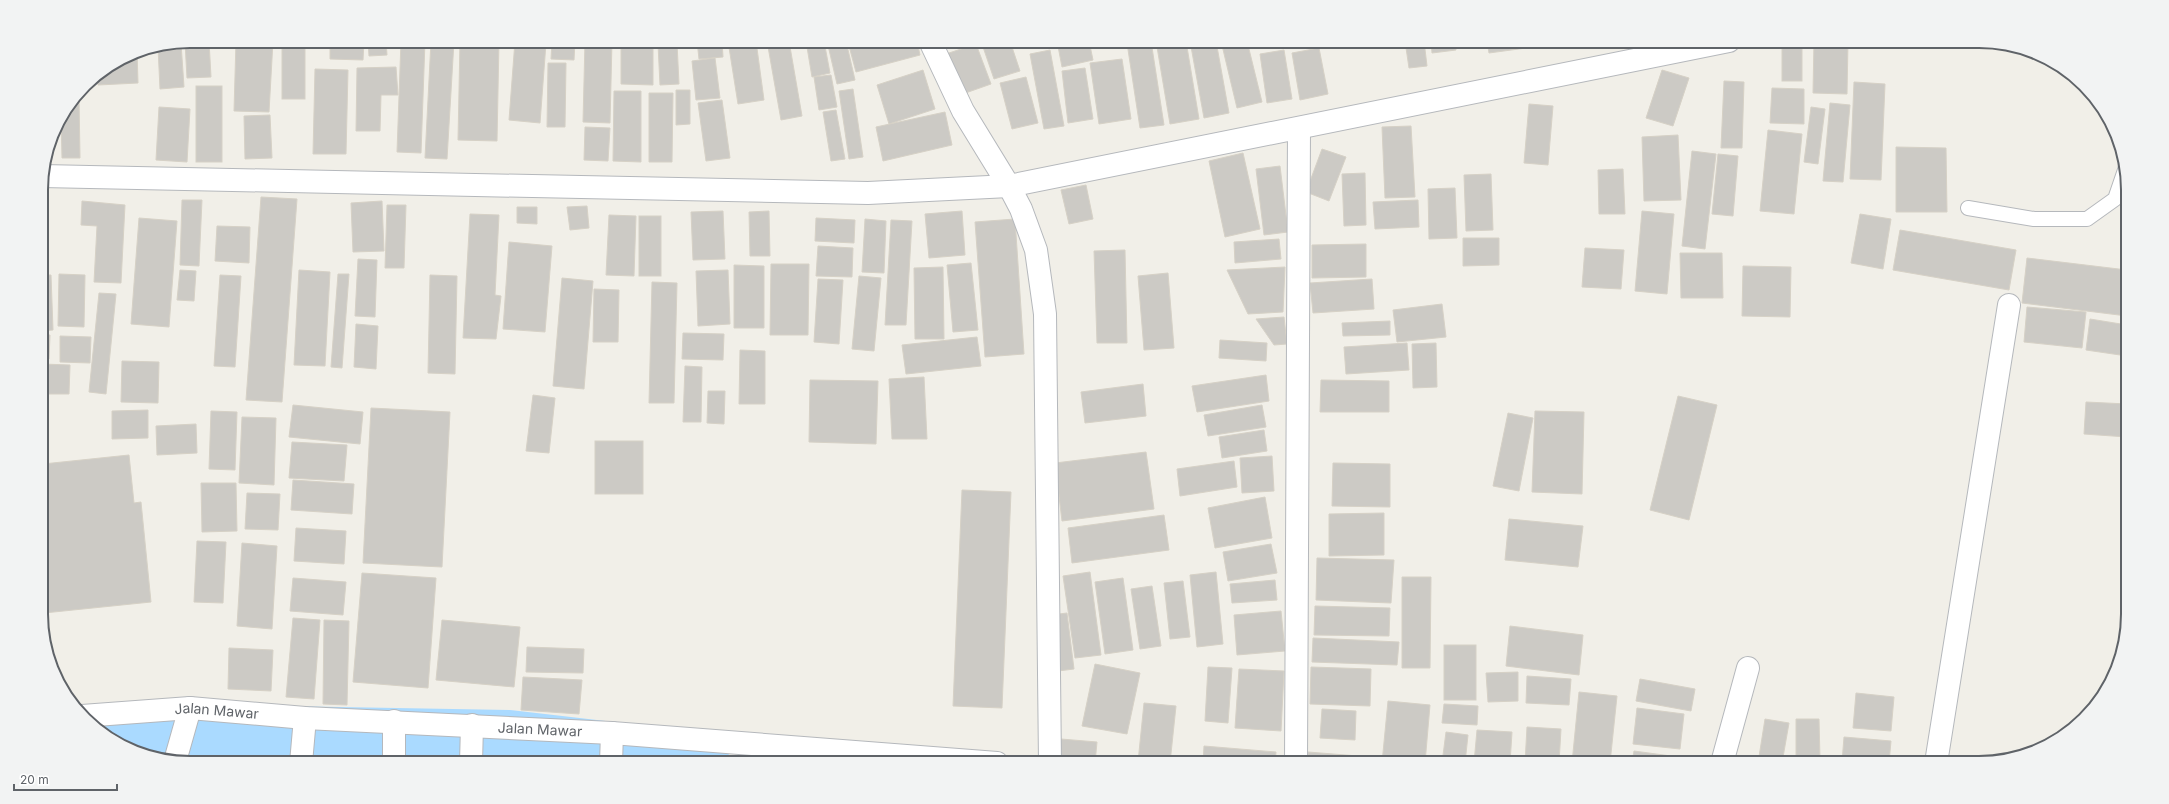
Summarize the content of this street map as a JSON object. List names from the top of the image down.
{
  "streets": {
    "street": ["Jalan Mawar"]
  },
  "scale_bar": "20 m"
}
